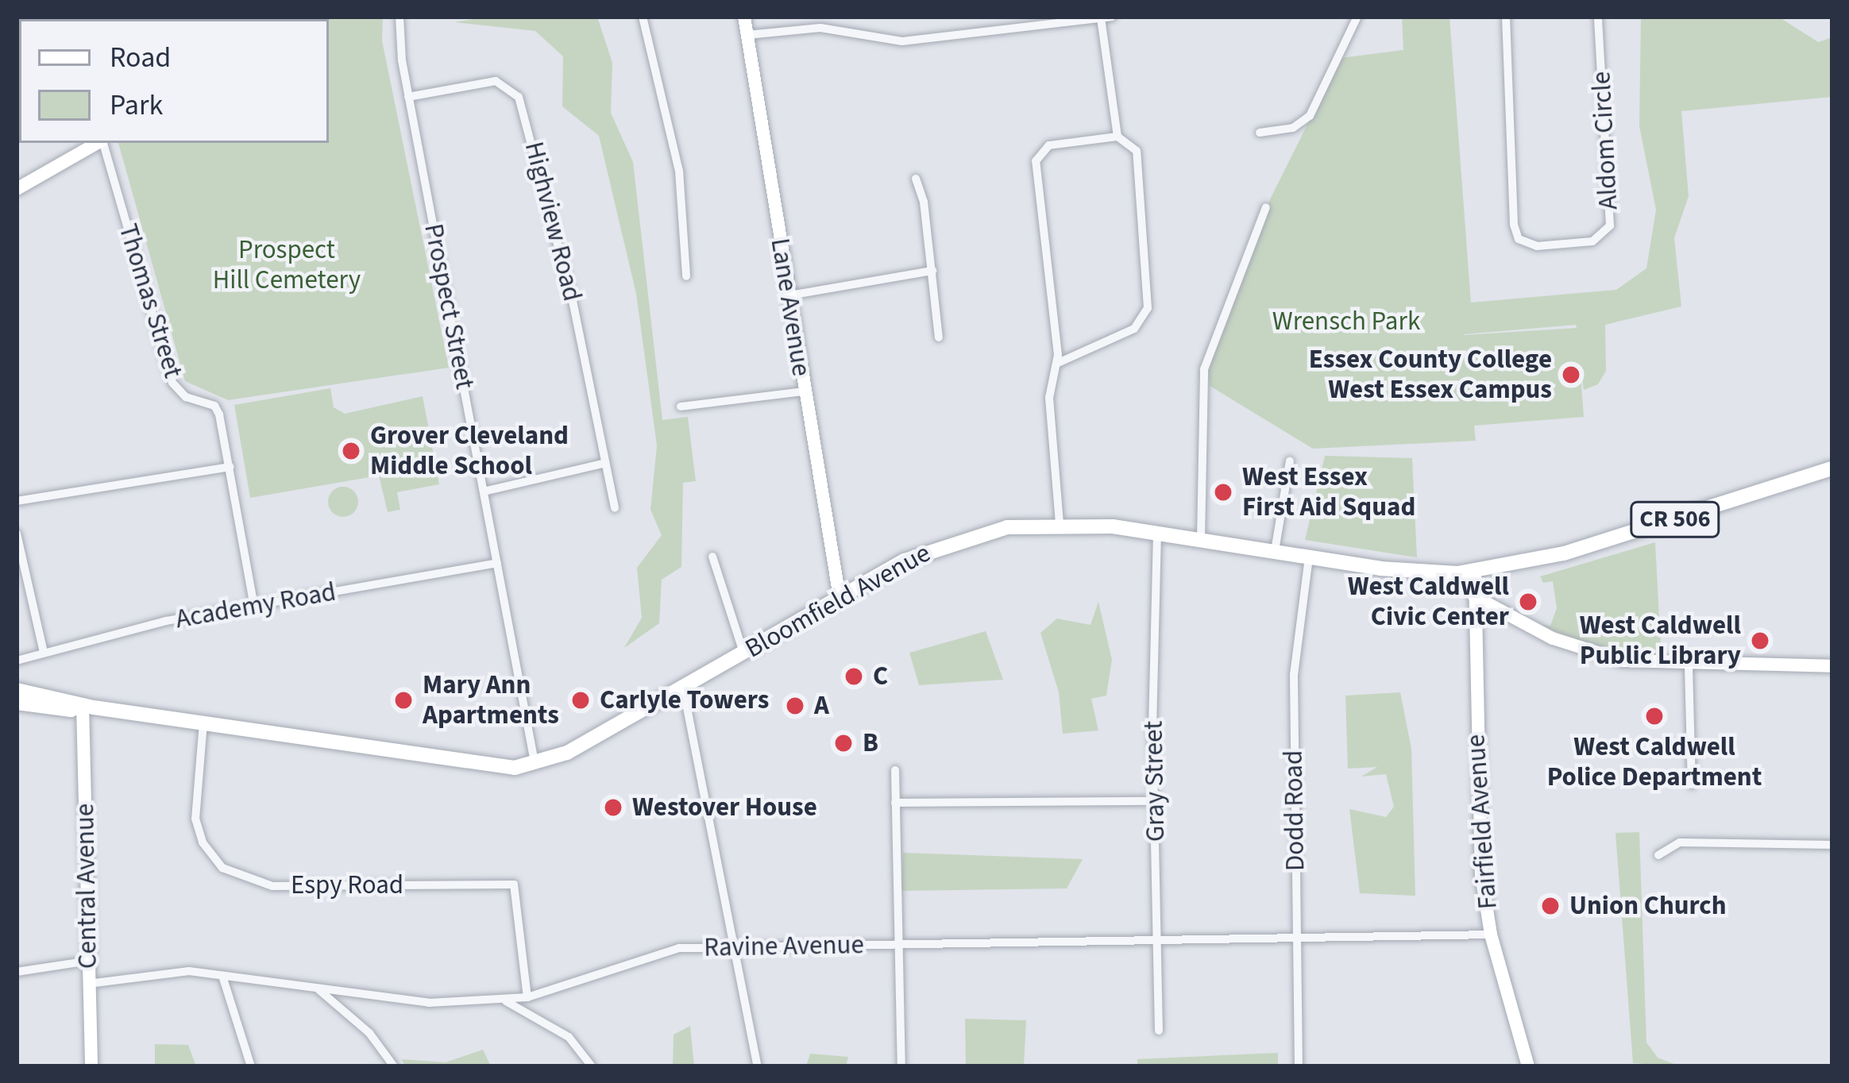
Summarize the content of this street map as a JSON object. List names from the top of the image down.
{
  "streets": {
    "main road": ["CR 506", "Bloomfield Avenue"],
    "street": [
      "Aldom Circle",
      "Highview Road",
      "Thomas Street",
      "Prospect Street",
      "Lane Avenue",
      "Academy Road",
      "Gray Street",
      "Dodd Road",
      "Fairfield Avenue",
      "Espy Road",
      "Central Avenue",
      "Ravine Avenue"
    ]
  },
  "crossings": [
    ["Highview Road", "Prospect Street"],
    ["Thomas Street", "Academy Road"],
    ["Prospect Street", "Bloomfield Avenue"],
    ["Prospect Street", "Academy Road"],
    ["Lane Avenue", "Bloomfield Avenue"],
    ["Bloomfield Avenue", "Gray Street"],
    ["Bloomfield Avenue", "Dodd Road"],
    ["Bloomfield Avenue", "Fairfield Avenue"],
    ["Bloomfield Avenue", "Espy Road"],
    ["Bloomfield Avenue", "Central Avenue"],
    ["Gray Street", "Ravine Avenue"],
    ["Dodd Road", "Ravine Avenue"],
    ["Fairfield Avenue", "Ravine Avenue"],
    ["Espy Road", "Ravine Avenue"],
    ["Central Avenue", "Ravine Avenue"]
  ],
  "parks": ["Prospect Hill Cemetery", "Wrensch Park"],
  "places": [
    "Essex County College West Essex Campus",
    "Grover Cleveland Middle School",
    "West Essex First Aid Squad",
    "West Caldwell Civic Center",
    "West Caldwell Public Library",
    "C",
    "Mary Ann Apartments",
    "Carlyle Towers",
    "A",
    "West Caldwell Police Department",
    "B",
    "Westover House",
    "Union Church"
  ],
  "legend": ["Road", "Park"]
}
